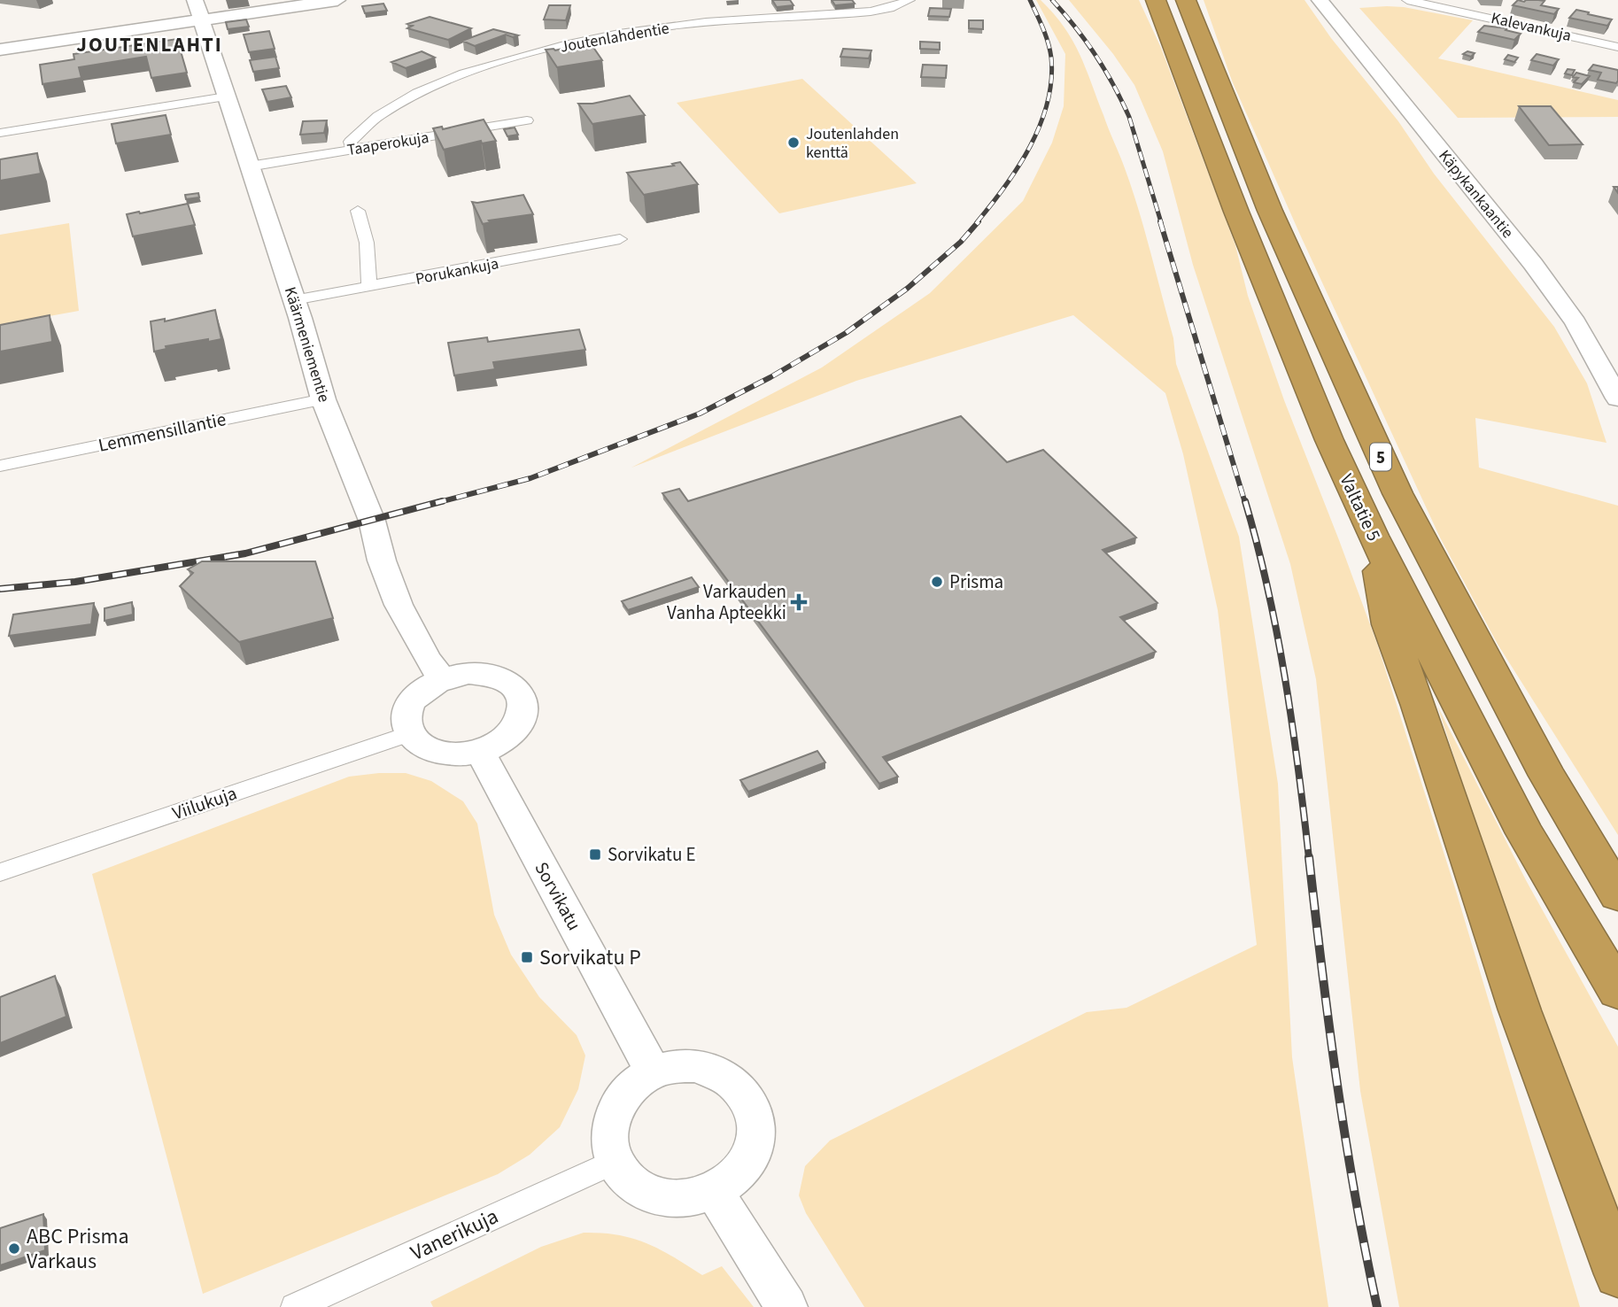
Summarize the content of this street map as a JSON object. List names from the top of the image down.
{
  "streets": {
    "highway": ["5", "Valtatie 5"],
    "street": [
      "Kalevankuja",
      "Joutenlahdentie",
      "Taaperokuja",
      "Käpykankaantie",
      "Porukankuja",
      "Käärmeniementie",
      "Lemmensillantie",
      "Viilukuja",
      "Sorvikatu",
      "Vanerikuja"
    ]
  },
  "crossings": [
    ["Joutenlahdentie", "Taaperokuja"],
    ["Taaperokuja", "Käärmeniementie"],
    ["Porukankuja", "Käärmeniementie"],
    ["Käärmeniementie", "Lemmensillantie"],
    ["Käärmeniementie", "Viilukuja"],
    ["Käärmeniementie", "Sorvikatu"],
    ["Viilukuja", "Sorvikatu"],
    ["Sorvikatu", "Vanerikuja"]
  ],
  "districts": ["JOUTENLAHTI"],
  "places": {
    "other": ["Joutenlahden kenttä", "Prisma", "ABC Prisma Varkaus"],
    "health": ["Varkauden Vanha Apteekki"],
    "transit": ["Sorvikatu E", "Sorvikatu P"]
  }
}
